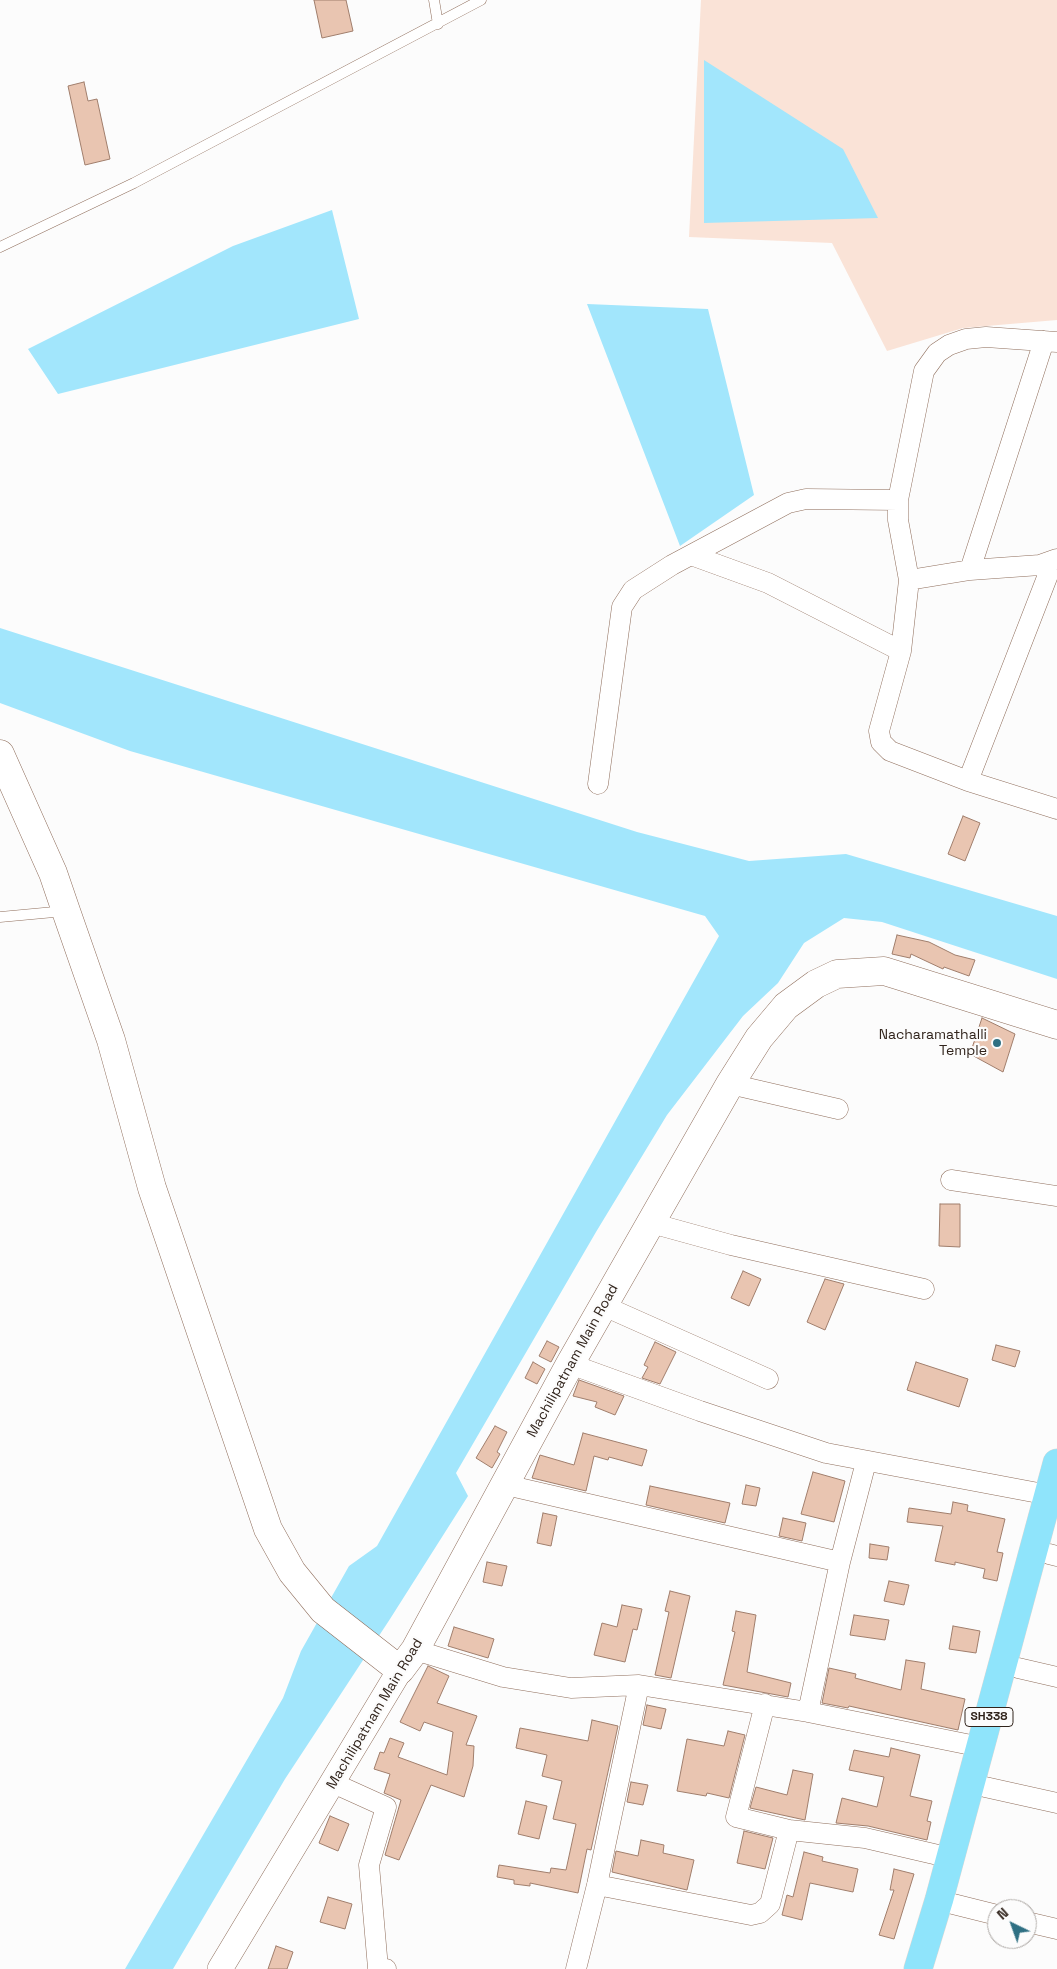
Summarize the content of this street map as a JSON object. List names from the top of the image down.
{
  "streets": {
    "main road": ["Machilipatnam Main Road", "SH338"]
  },
  "places": ["Nacharamathalli Temple"],
  "north": "top left"
}
